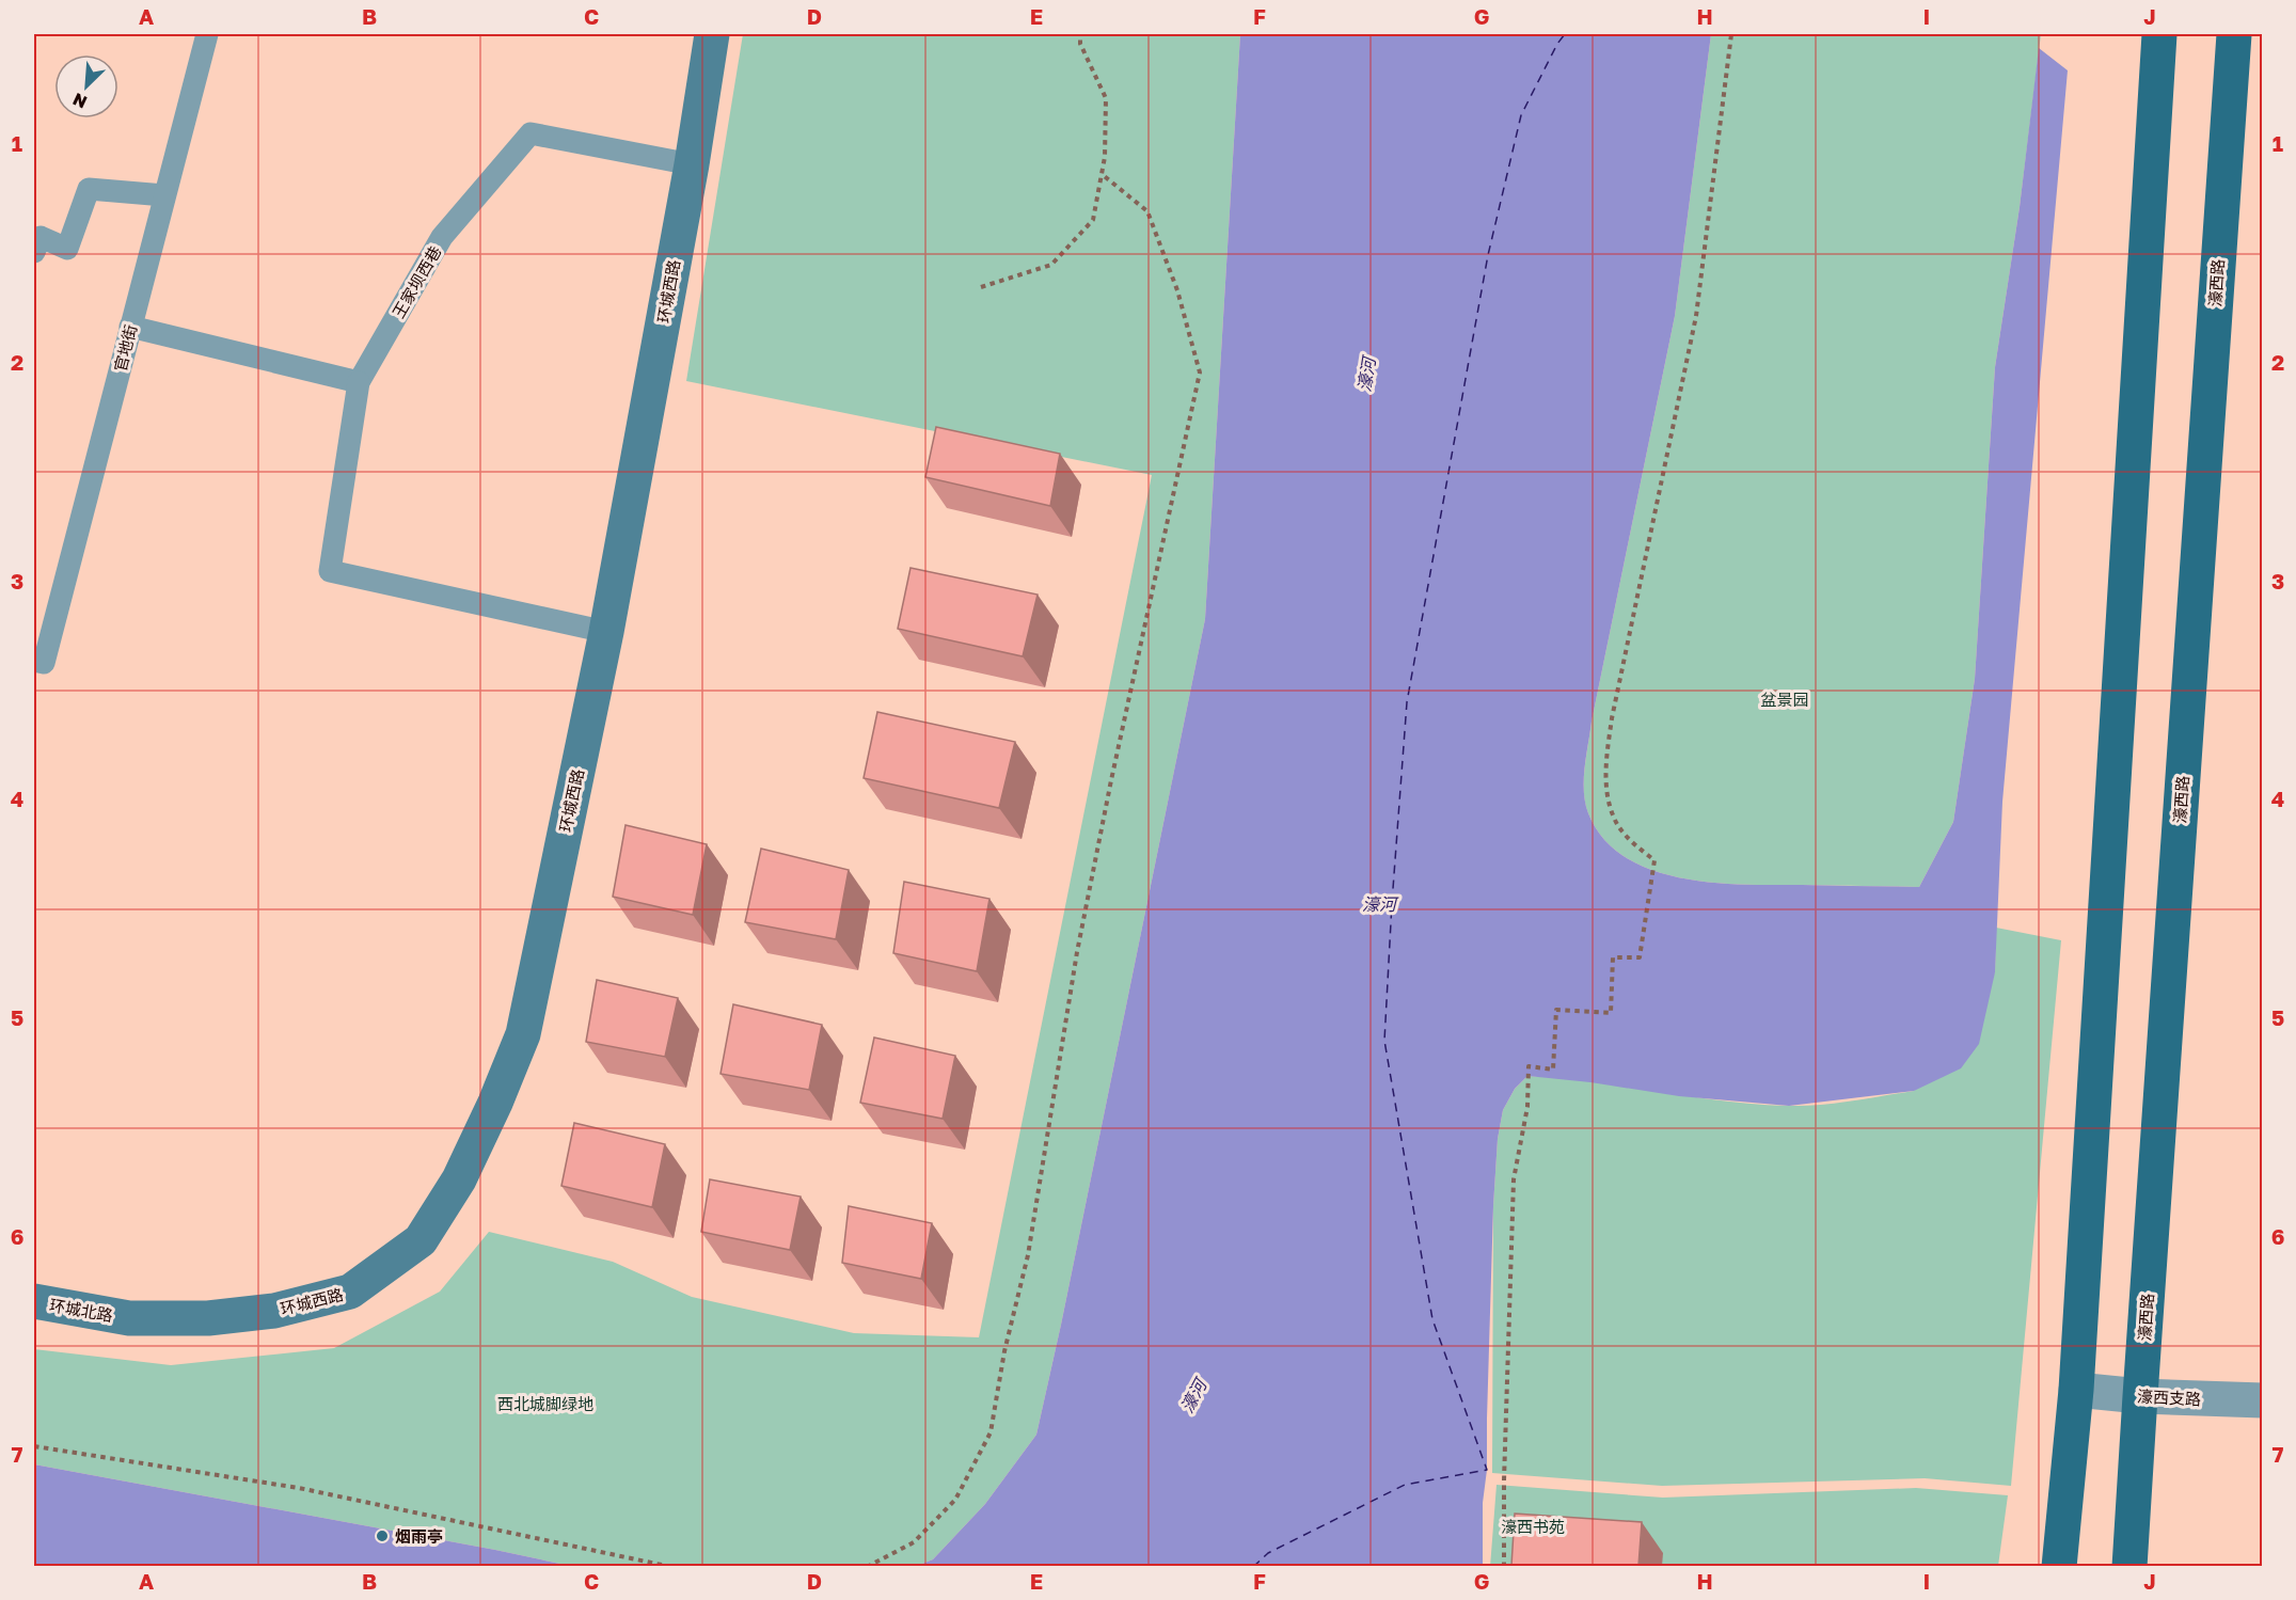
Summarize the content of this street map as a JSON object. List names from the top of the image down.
{
  "streets": {
    "main road": ["濠西路"],
    "street": ["环城西路", "环城北路", "濠西支路"],
    "lane": ["王家坝西巷", "官地街"]
  },
  "crossings": [
    ["王家坝西巷", "环城西路"],
    ["濠西路", "濠西支路"],
    ["环城西路", "环城北路"]
  ],
  "water": ["濠河"],
  "parks": ["盆景园", "西北城脚绿地", "濠西书苑"],
  "places": ["烟雨亭"],
  "north": "bottom left",
  "grid": {
    "columns": [
      "A",
      "B",
      "C",
      "D",
      "E",
      "F",
      "G",
      "H",
      "I",
      "J"
    ],
    "rows": [
      "1",
      "2",
      "3",
      "4",
      "5",
      "6",
      "7"
    ]
  }
}
